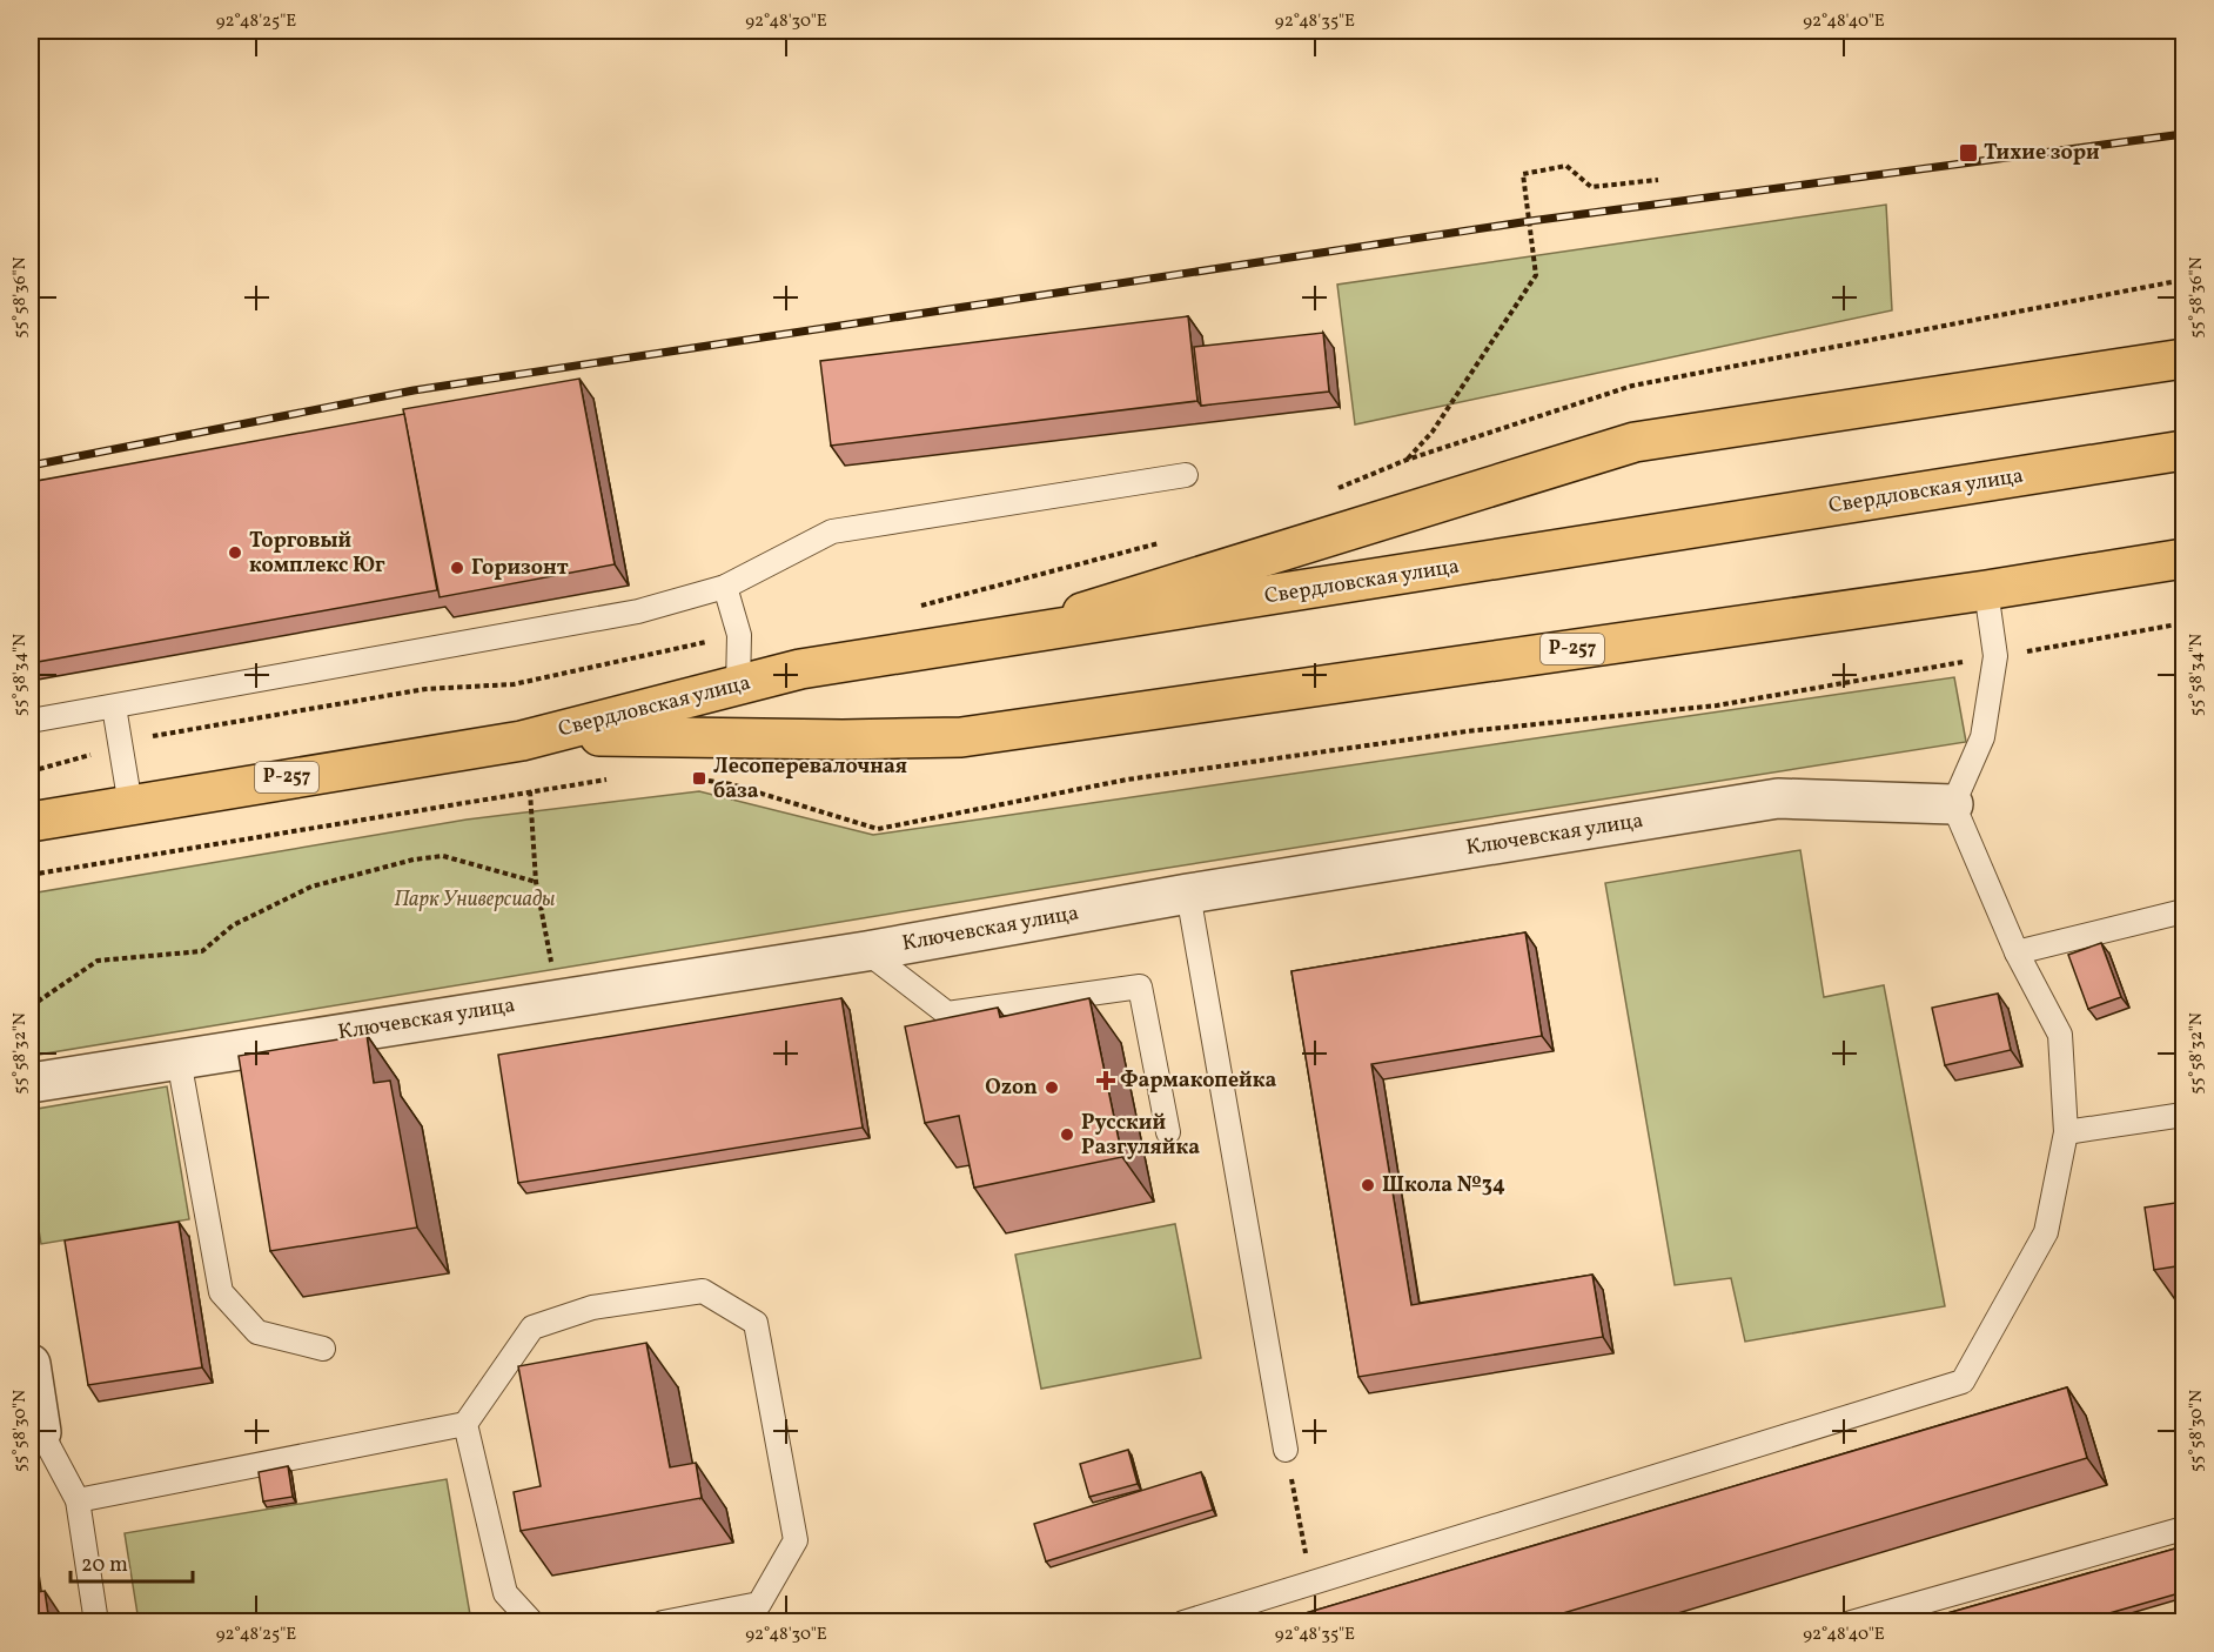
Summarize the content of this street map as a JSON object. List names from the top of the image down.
{
  "streets": {
    "main road": ["Свердловская улица", "Р-257"],
    "street": ["Ключевская улица"]
  },
  "parks": ["Парк Универсиады"],
  "places": {
    "transit": ["Тихие зори", "Лесоперевалочная база"],
    "other": [
      "Торговый комплекс Юг",
      "Горизонт",
      "Ozon",
      "Русский Разгуляйка",
      "Школа №34"
    ],
    "health": ["Фармакопейка"]
  },
  "scale_bar": "20 m",
  "coordinates": [
    "92°48'25\"E",
    "92°48'30\"E",
    "92°48'35\"E",
    "92°48'40\"E",
    "55°58'36\"N",
    "55°58'34\"N",
    "55°58'32\"N",
    "55°58'30\"N"
  ]
}
